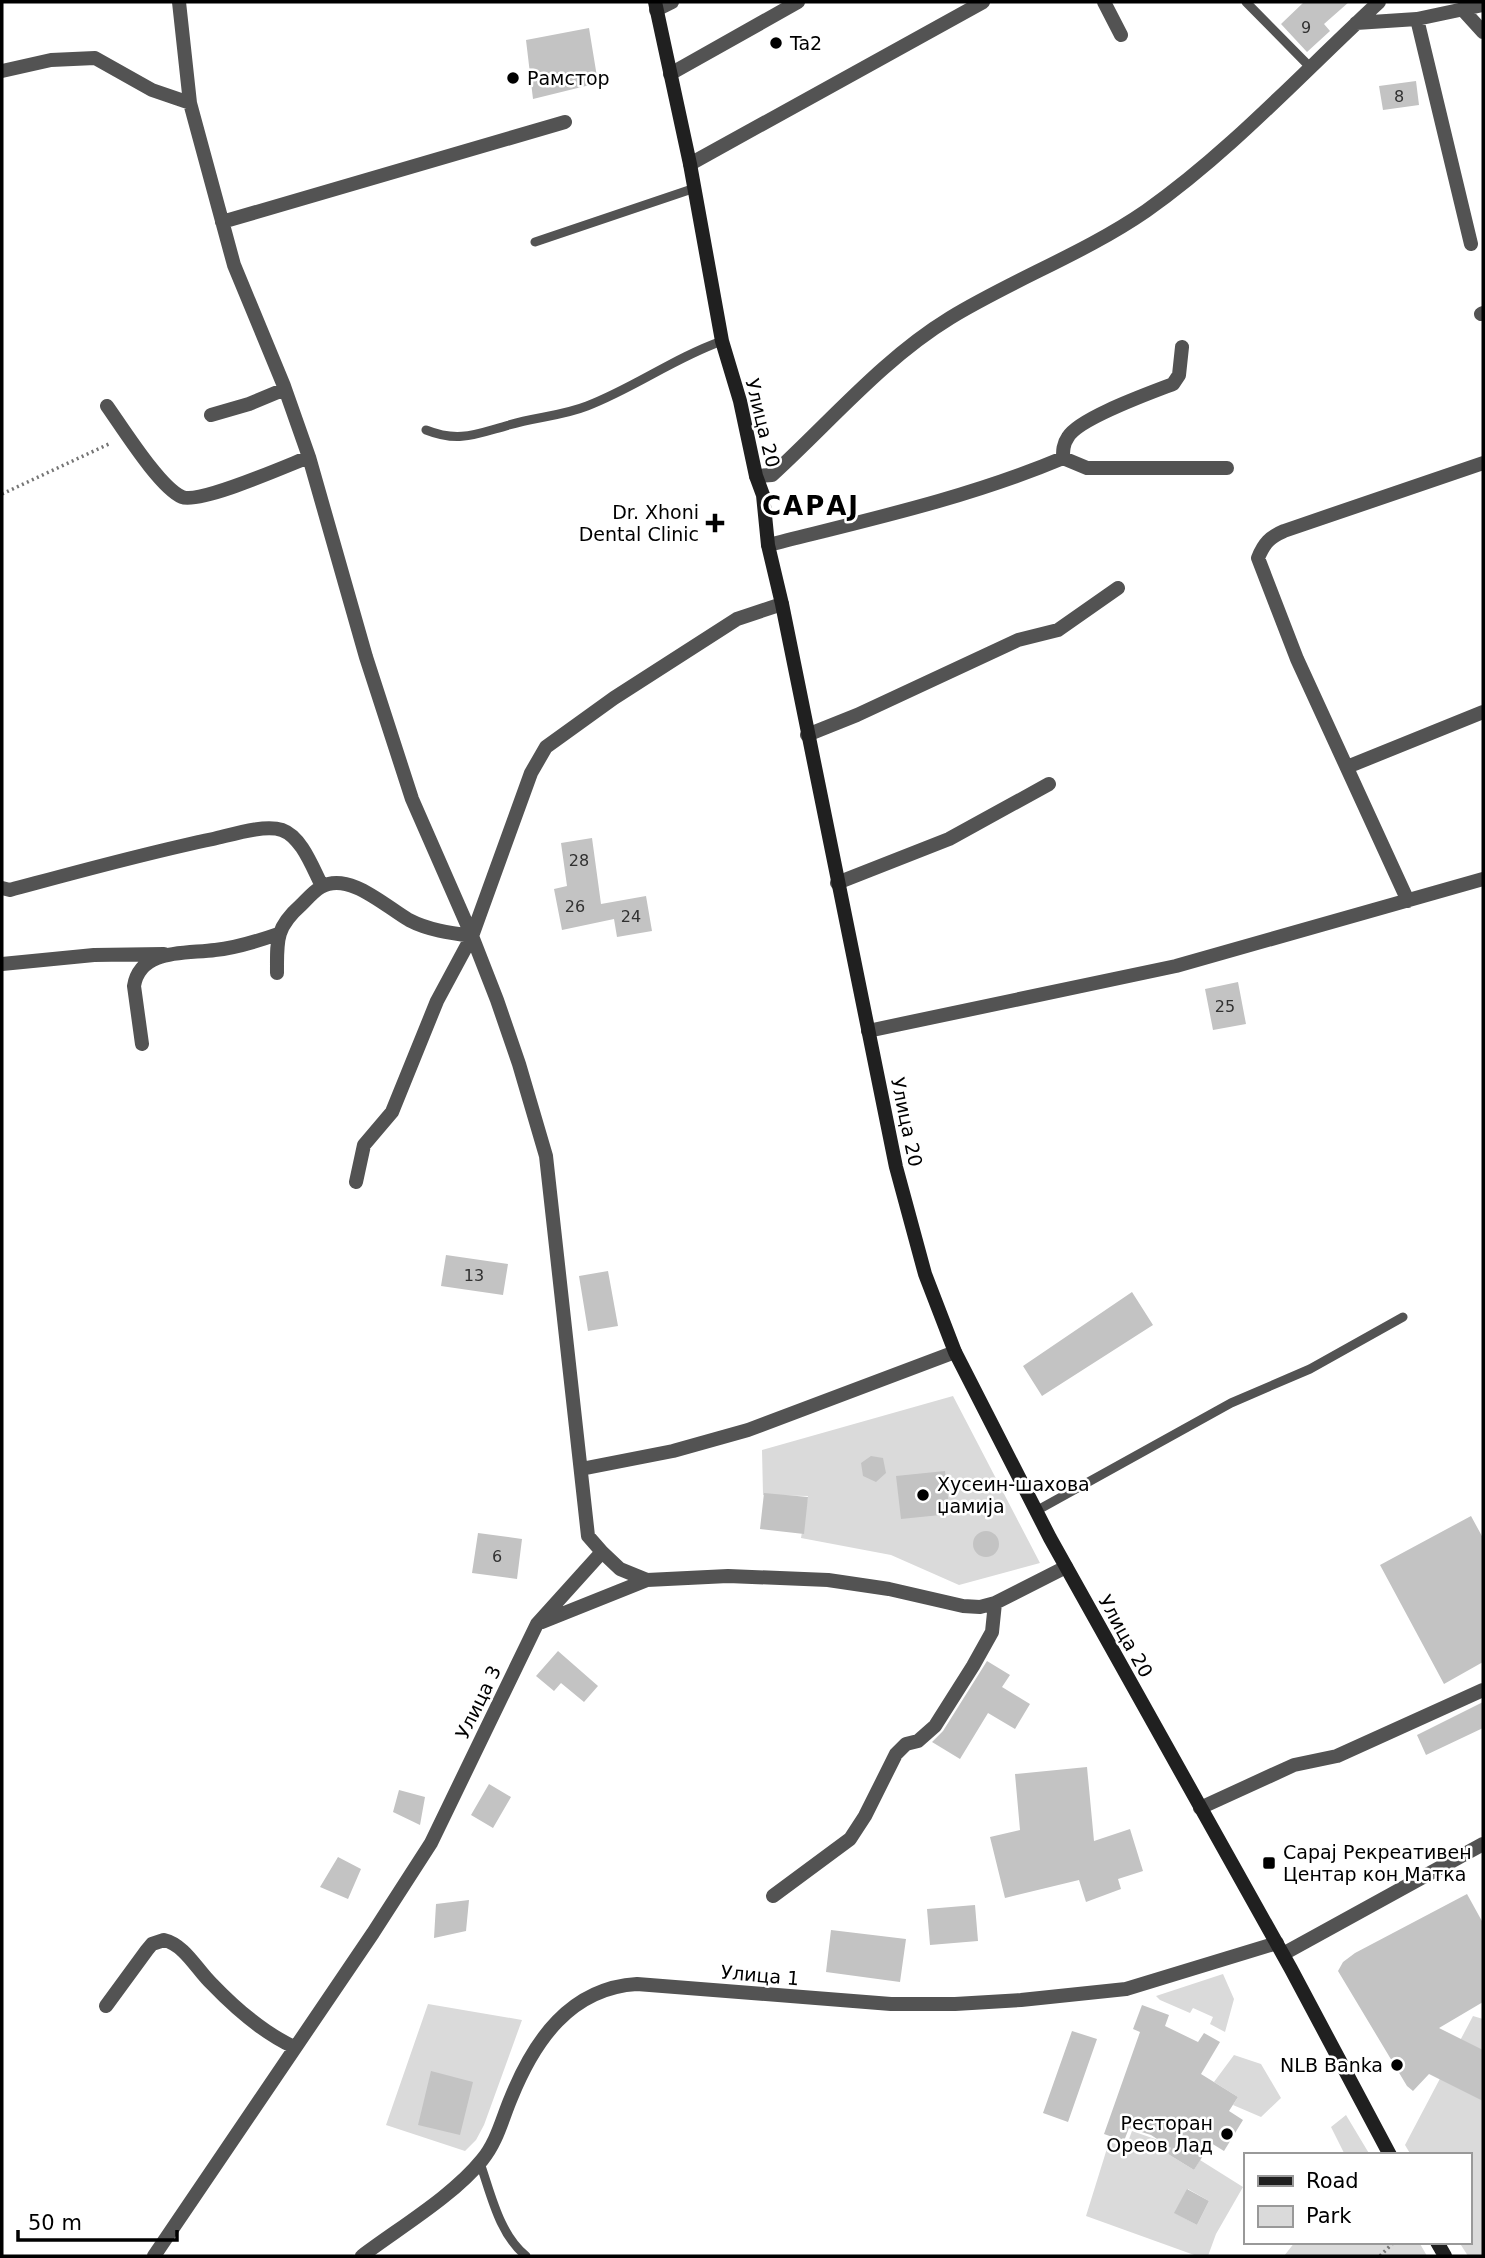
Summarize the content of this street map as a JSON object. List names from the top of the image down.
{
  "streets": {
    "street": ["Улица 20", "Улица 3", "Улица 1"]
  },
  "crossings": [
    ["Улица 20", "Улица 1"]
  ],
  "districts": ["САРАЈ"],
  "places": {
    "other": [
      "Ta2",
      "Рамстор",
      "Хусеин-шахова џамија",
      "NLB Banka",
      "Ресторан Ореов Лад"
    ],
    "health": ["Dr. Xhoni Dental Clinic"],
    "transit": ["Сарај Рекреативен Центар кон Матка"]
  },
  "house_numbers": [
    "9",
    "8",
    "28",
    "26",
    "24",
    "25",
    "13",
    "6"
  ],
  "legend": ["Road", "Park"],
  "scale_bar": "50 m"
}
